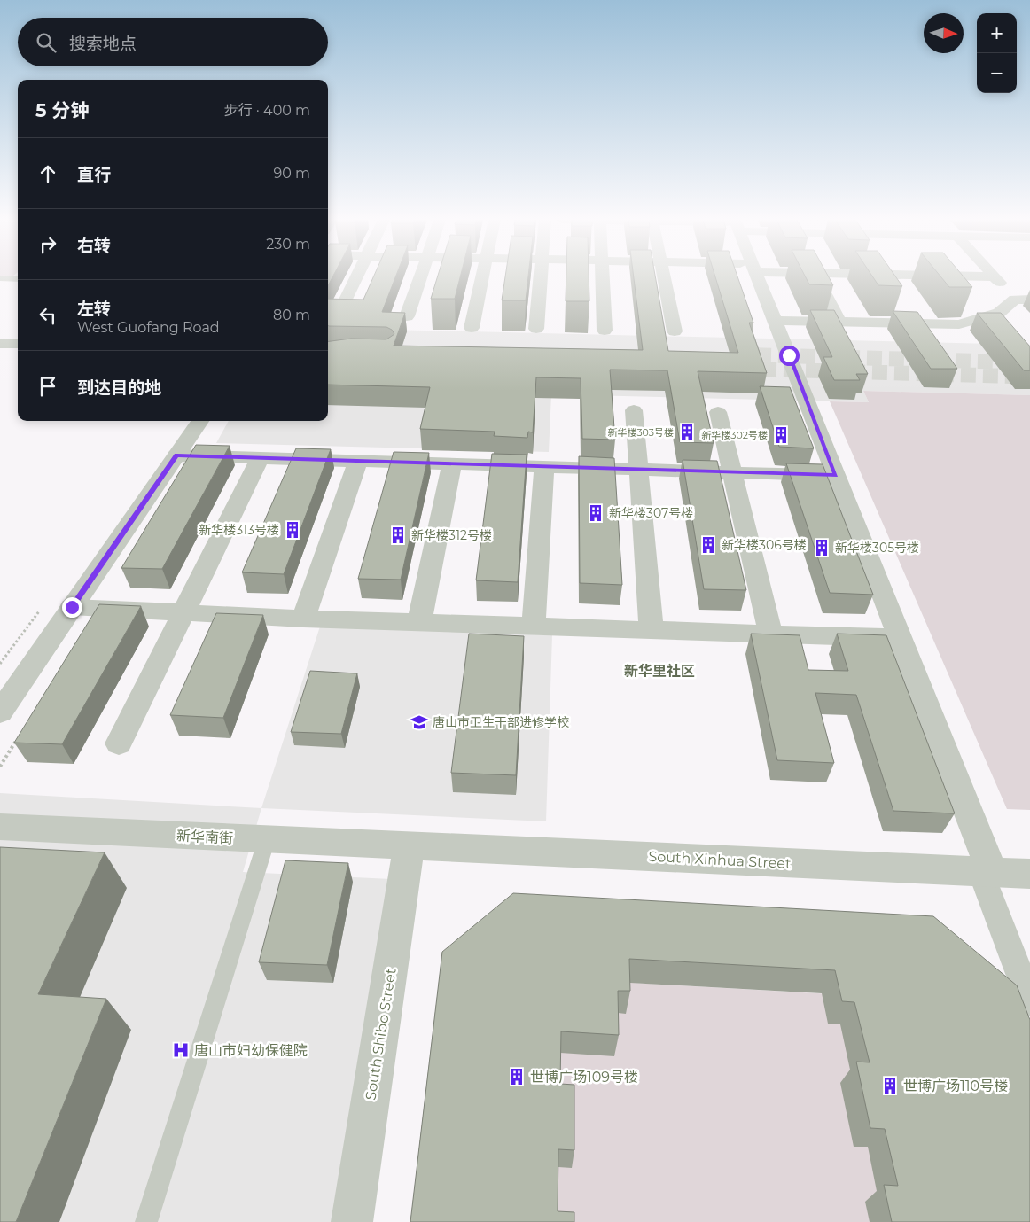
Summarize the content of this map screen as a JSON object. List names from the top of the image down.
{
  "streets": {
    "street": ["新华南街", "South Xinhua Street", "South Shibo Street"]
  },
  "crossings": [
    ["新华南街", "South Xinhua Street"],
    ["新华南街", "South Shibo Street"],
    ["South Xinhua Street", "South Shibo Street"]
  ],
  "districts": ["新华里社区"],
  "places": {
    "building": [
      "新华楼303号楼",
      "新华楼302号楼",
      "新华楼307号楼",
      "新华楼313号楼",
      "新华楼312号楼",
      "新华楼306号楼",
      "新华楼305号楼",
      "世博广场109号楼",
      "世博广场110号楼"
    ],
    "school or university": ["唐山市卫生干部进修学校"],
    "hospital": ["唐山市妇幼保健院"]
  },
  "north": "right",
  "page": {
    "map_buttons": ["+", "−"],
    "search": "搜索地点",
    "heading": ["5 分钟", "步行 · 400 m"],
    "list": [
      ["直行", "90 m"],
      ["右转", "230 m"],
      ["左转", "West Guofang Road", "80 m"],
      "到达目的地"
    ]
  }
}
